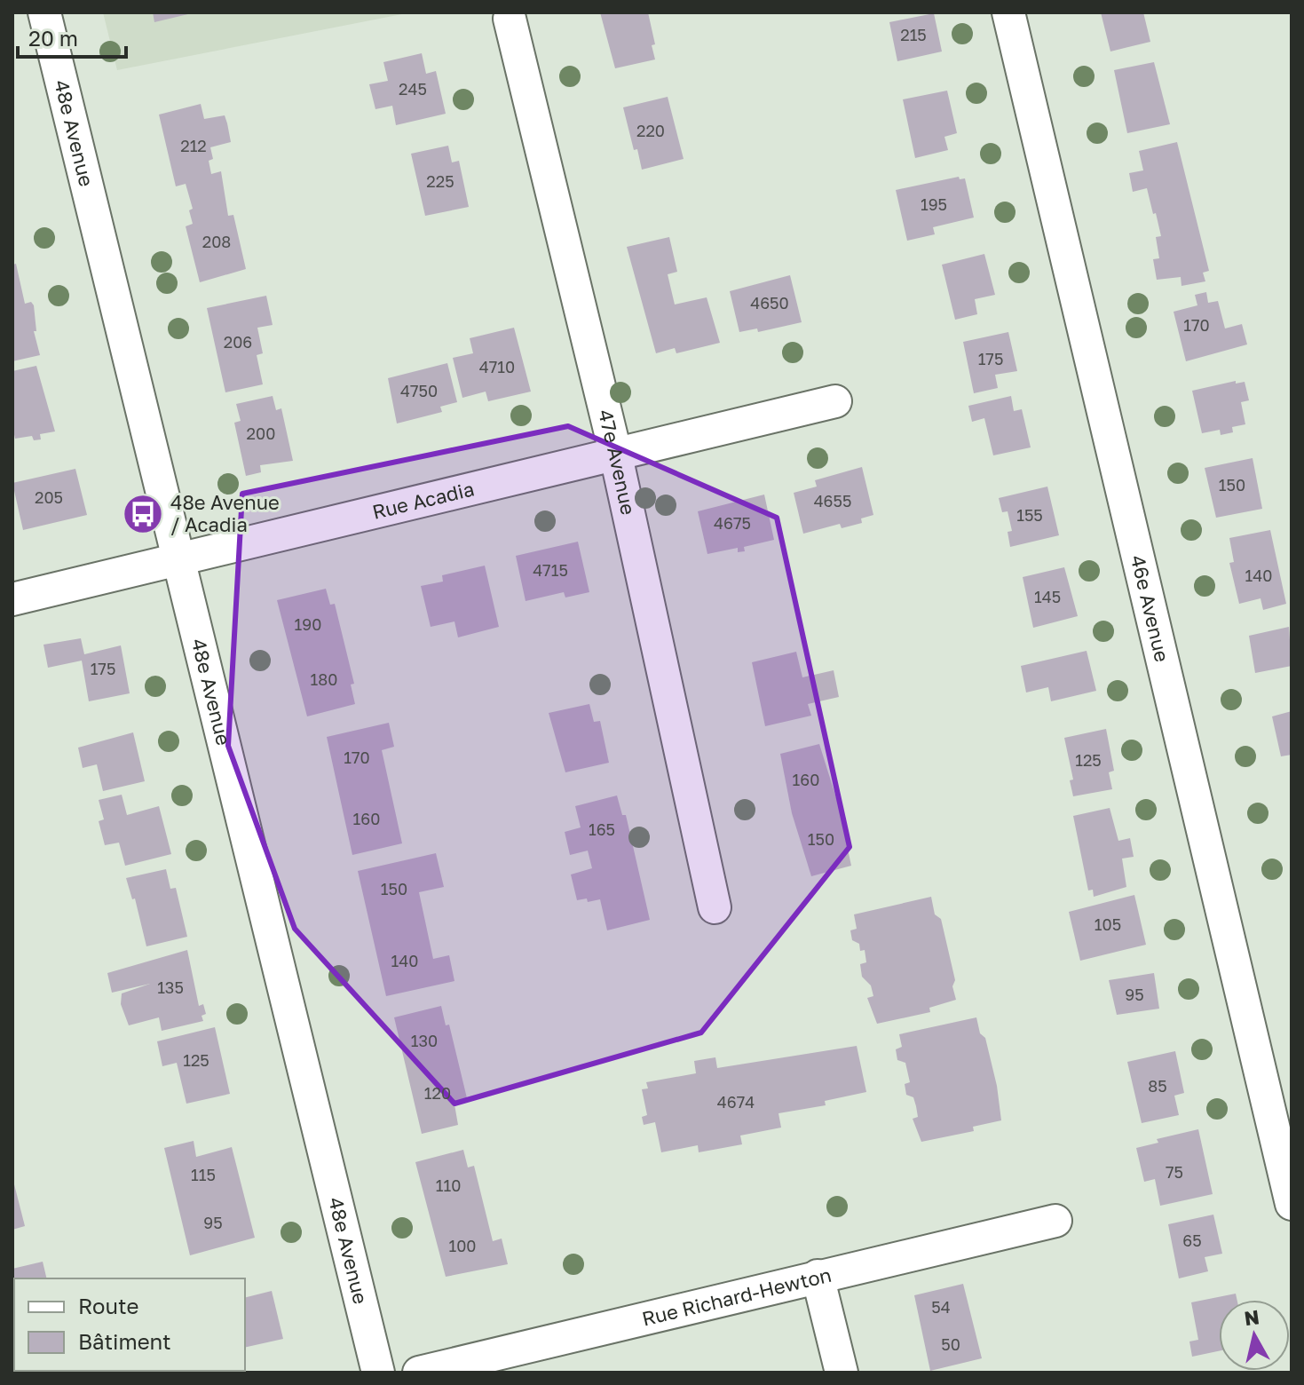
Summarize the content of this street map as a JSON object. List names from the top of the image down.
{
  "streets": {
    "street": [
      "48e Avenue",
      "47e Avenue",
      "Rue Acadia",
      "46e Avenue",
      "Rue Richard-Hewton"
    ]
  },
  "crossings": [
    ["48e Avenue", "Rue Acadia"],
    ["47e Avenue", "Rue Acadia"]
  ],
  "places": {
    "bus stop": ["48e Avenue / Acadia"]
  },
  "house_numbers": [
    "215",
    "245",
    "220",
    "212",
    "225",
    "195",
    "208",
    "4650",
    "170",
    "206",
    "175",
    "4710",
    "4750",
    "200",
    "150",
    "205",
    "4655",
    "155",
    "4675",
    "4715",
    "140",
    "145",
    "190",
    "175",
    "180",
    "170",
    "125",
    "160",
    "160",
    "165",
    "150",
    "150",
    "105",
    "140",
    "135",
    "95",
    "130",
    "125",
    "85",
    "120",
    "4674",
    "75",
    "115",
    "110",
    "95",
    "65",
    "100",
    "54",
    "50"
  ],
  "legend": ["Route", "Bâtiment"],
  "scale_bar": "20 m",
  "north": "top"
}
